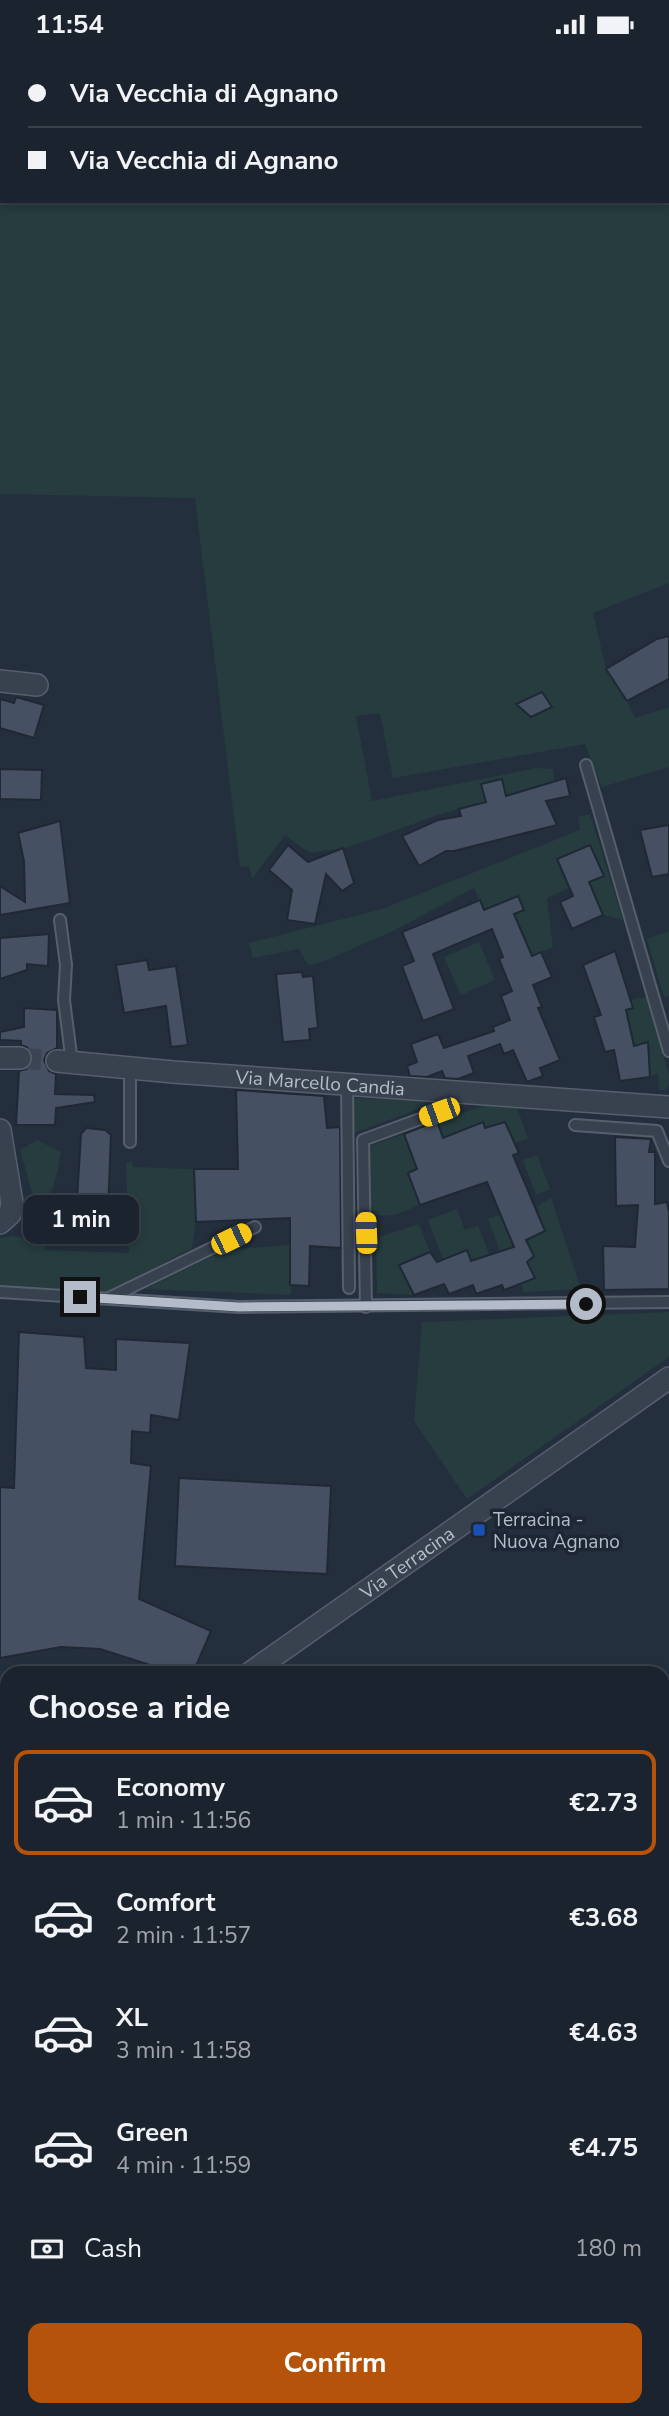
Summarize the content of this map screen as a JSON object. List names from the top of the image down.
{
  "streets": {
    "street": ["Via Marcello Candia", "Via Terracina"]
  },
  "places": {
    "transit": ["Terracina - Nuova Agnano"]
  },
  "page": {
    "status": "11:54",
    "banner": ["Via Vecchia di Agnano", "Via Vecchia di Agnano"],
    "bubble": "1 min",
    "heading": "Choose a ride",
    "list": [
      {
        "name": "Economy",
        "note": "1 min · 11:56",
        "value": "€2.73"
      },
      {
        "name": "Comfort",
        "note": "2 min · 11:57",
        "value": "€3.68"
      },
      {
        "name": "XL",
        "note": "3 min · 11:58",
        "value": "€4.63"
      },
      {
        "name": "Green",
        "note": "4 min · 11:59",
        "value": "€4.75"
      }
    ],
    "pay": ["Cash", "180 m"],
    "buttons": "Confirm"
  }
}
